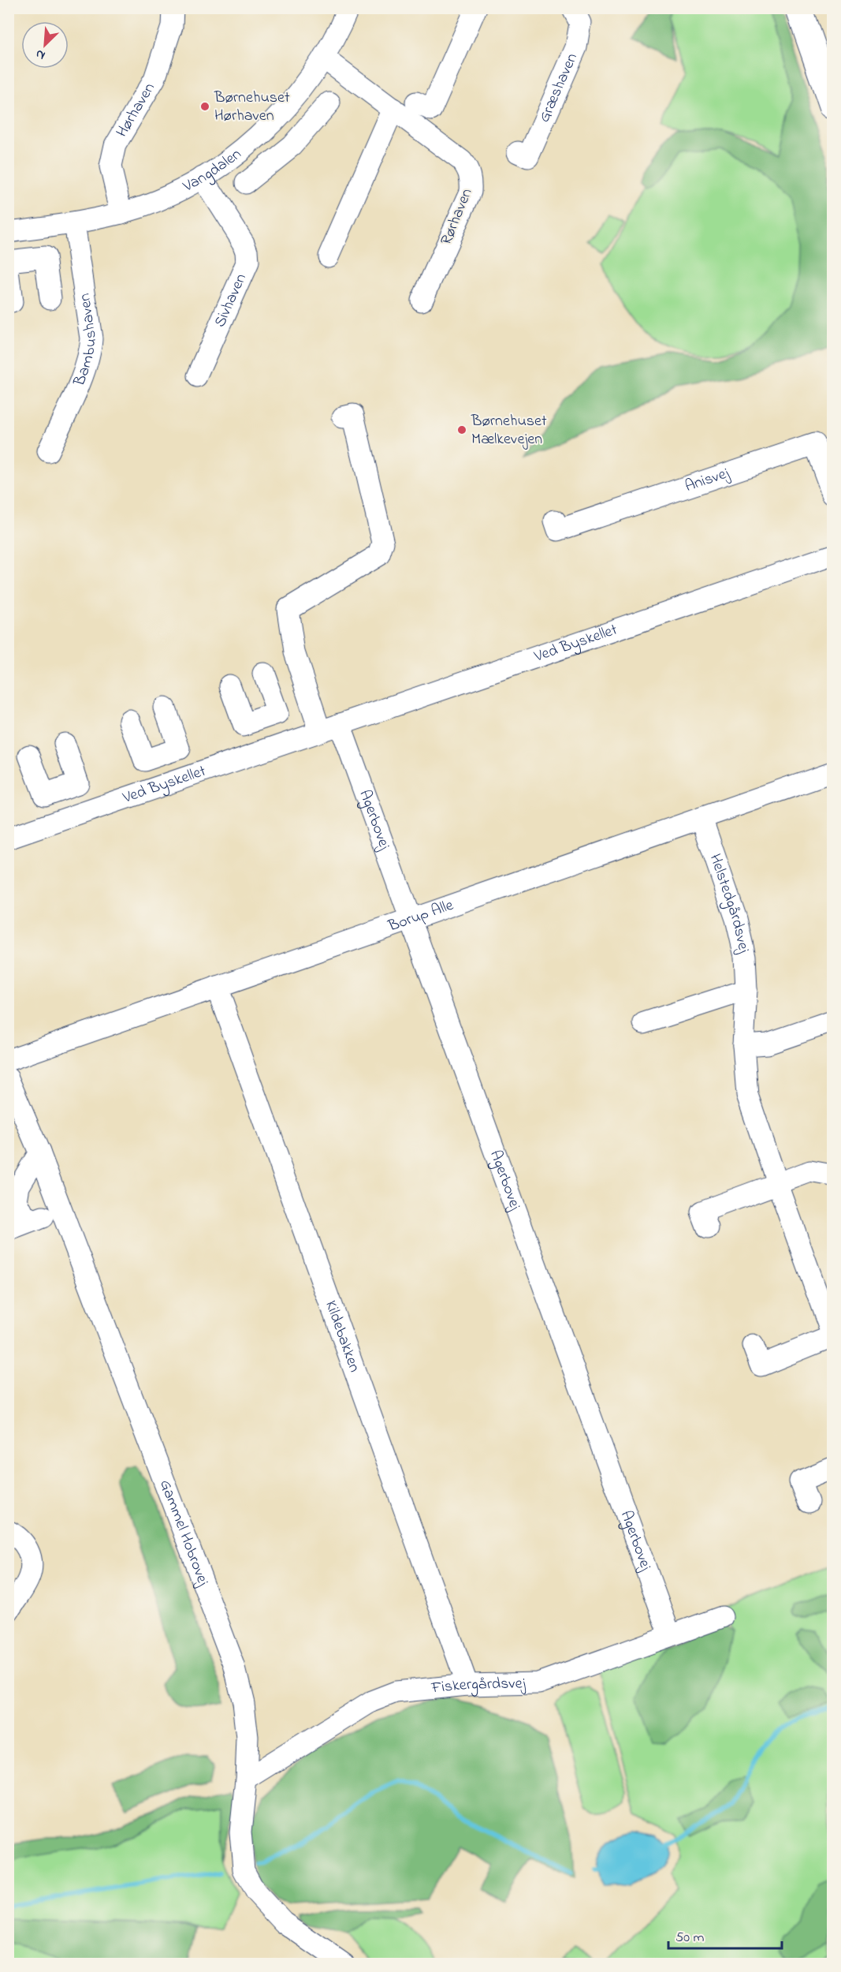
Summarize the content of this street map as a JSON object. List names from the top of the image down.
{
  "streets": {
    "street": [
      "Græshaven",
      "Hørhaven",
      "Vangdalen",
      "Rørhaven",
      "Sivhaven",
      "Bambushaven",
      "Anisvej",
      "Ved Byskellet",
      "Agerbovej",
      "Helstedgårdsvej",
      "Borup Alle",
      "Kildebakken",
      "Gammel Hobrovej",
      "Fiskergårdsvej"
    ]
  },
  "crossings": [
    ["Hørhaven", "Vangdalen"],
    ["Vangdalen", "Rørhaven"],
    ["Vangdalen", "Sivhaven"],
    ["Vangdalen", "Bambushaven"],
    ["Ved Byskellet", "Agerbovej"],
    ["Agerbovej", "Borup Alle"],
    ["Agerbovej", "Fiskergårdsvej"],
    ["Helstedgårdsvej", "Borup Alle"],
    ["Borup Alle", "Kildebakken"],
    ["Kildebakken", "Fiskergårdsvej"],
    ["Gammel Hobrovej", "Fiskergårdsvej"]
  ],
  "places": ["Børnehuset Hørhaven", "Børnehuset Mælkevejen"],
  "scale_bar": "50 m",
  "north": "bottom left"
}
